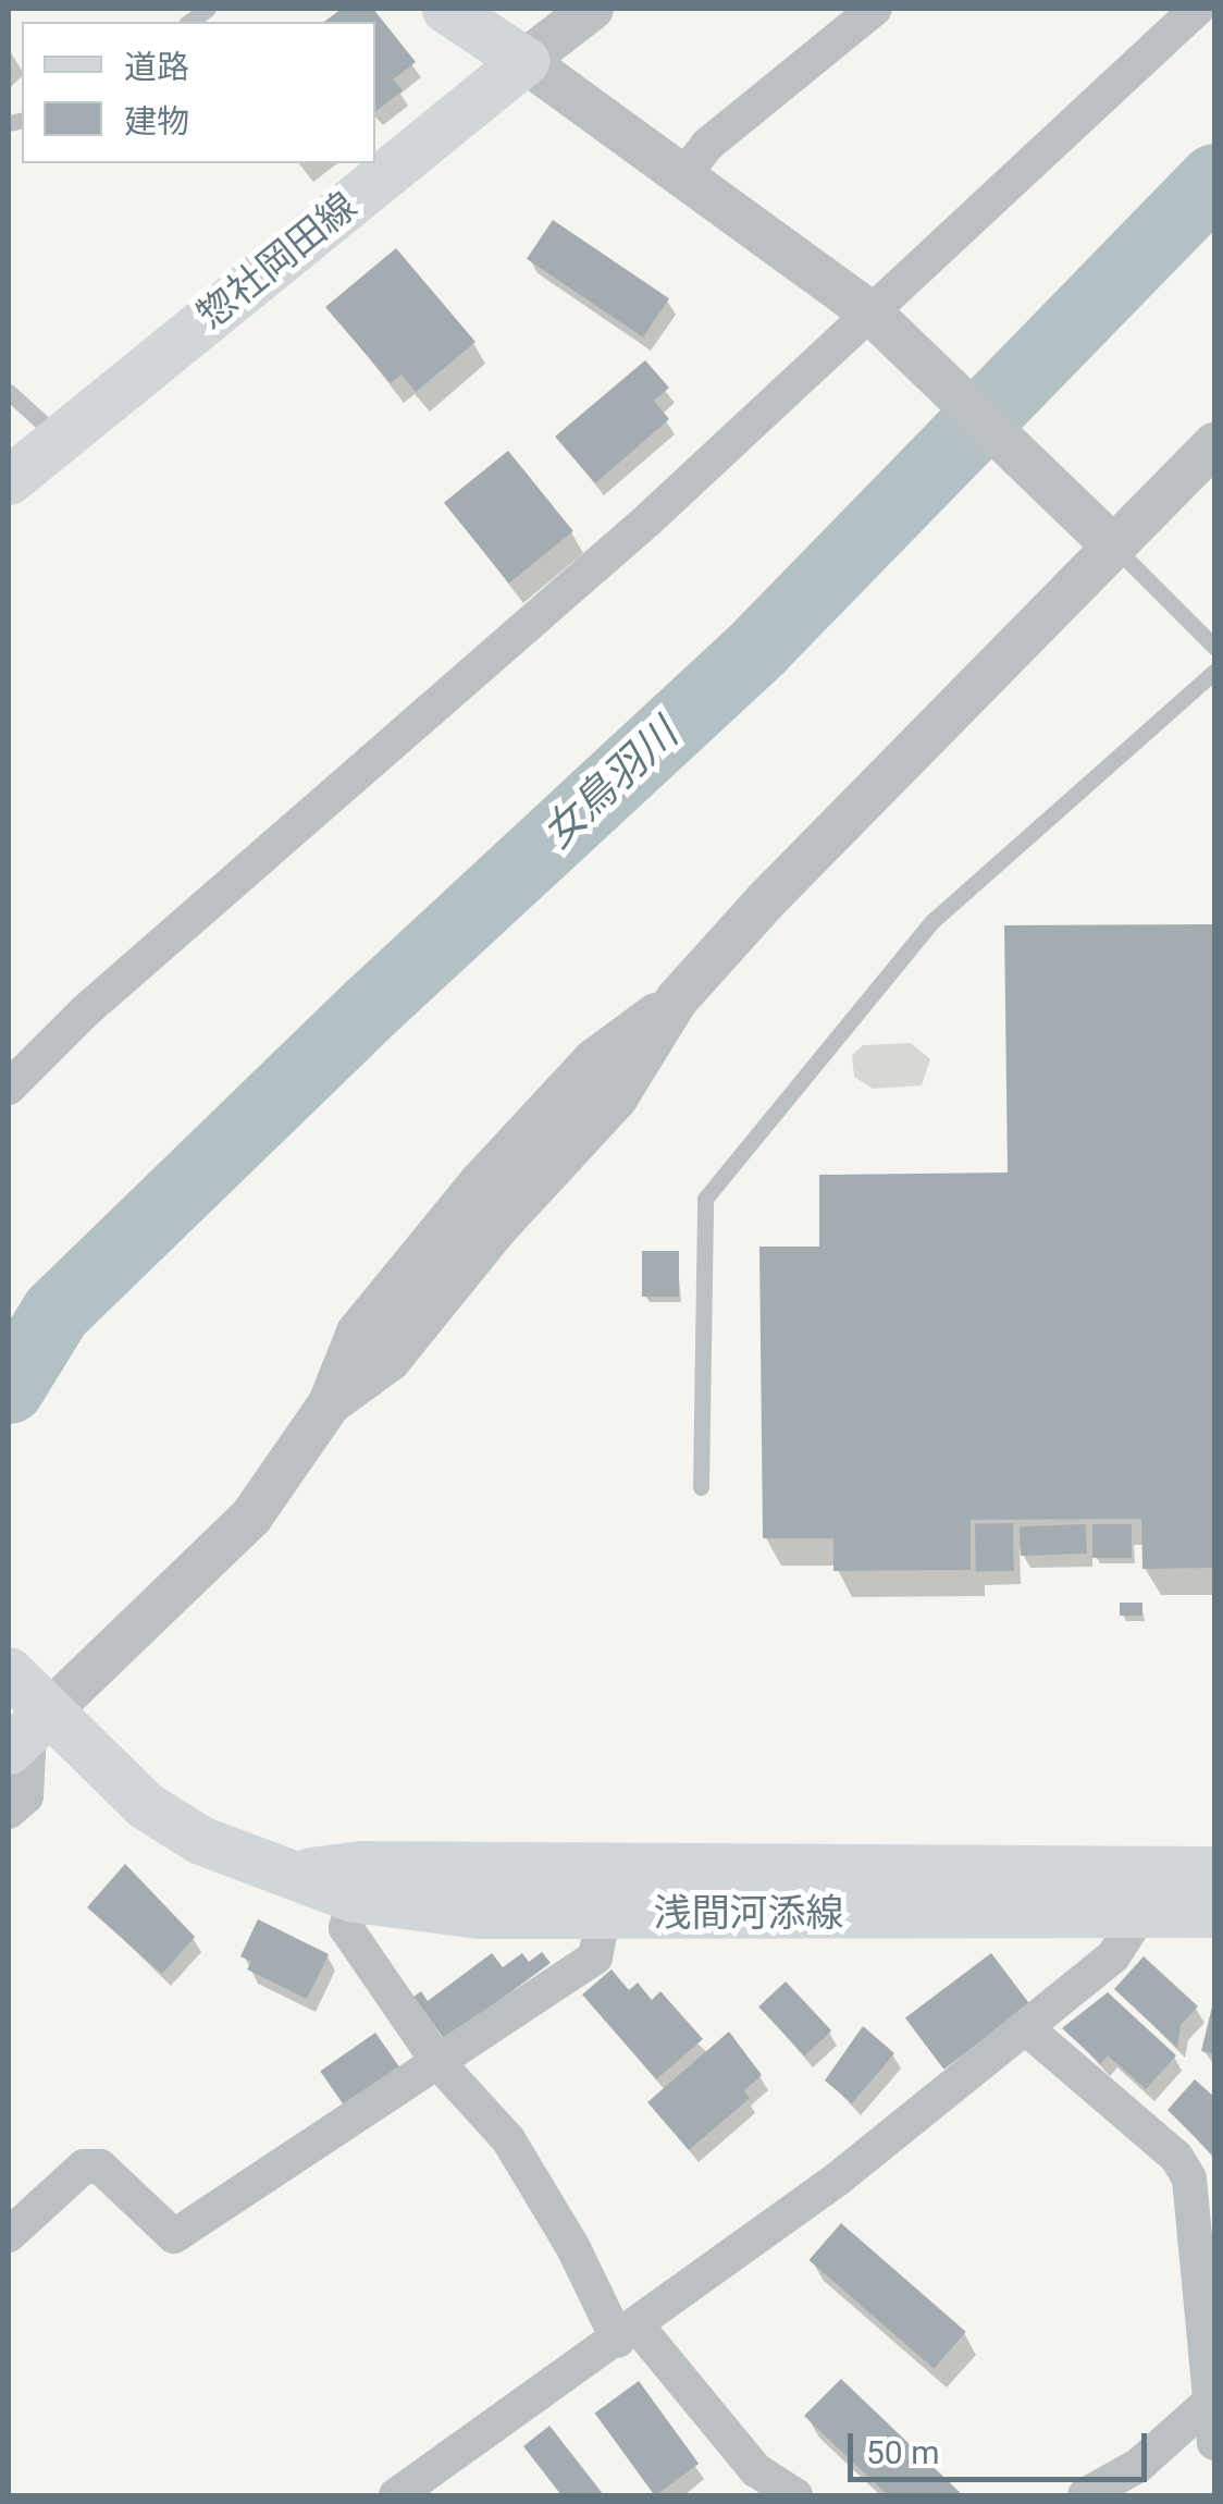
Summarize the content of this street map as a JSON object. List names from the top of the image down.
{
  "streets": {
    "main road": ["惣社岡田線", "浅間河添線"]
  },
  "water": ["女鳥羽川"],
  "legend": ["道路", "建物"],
  "scale_bar": "50 m"
}
